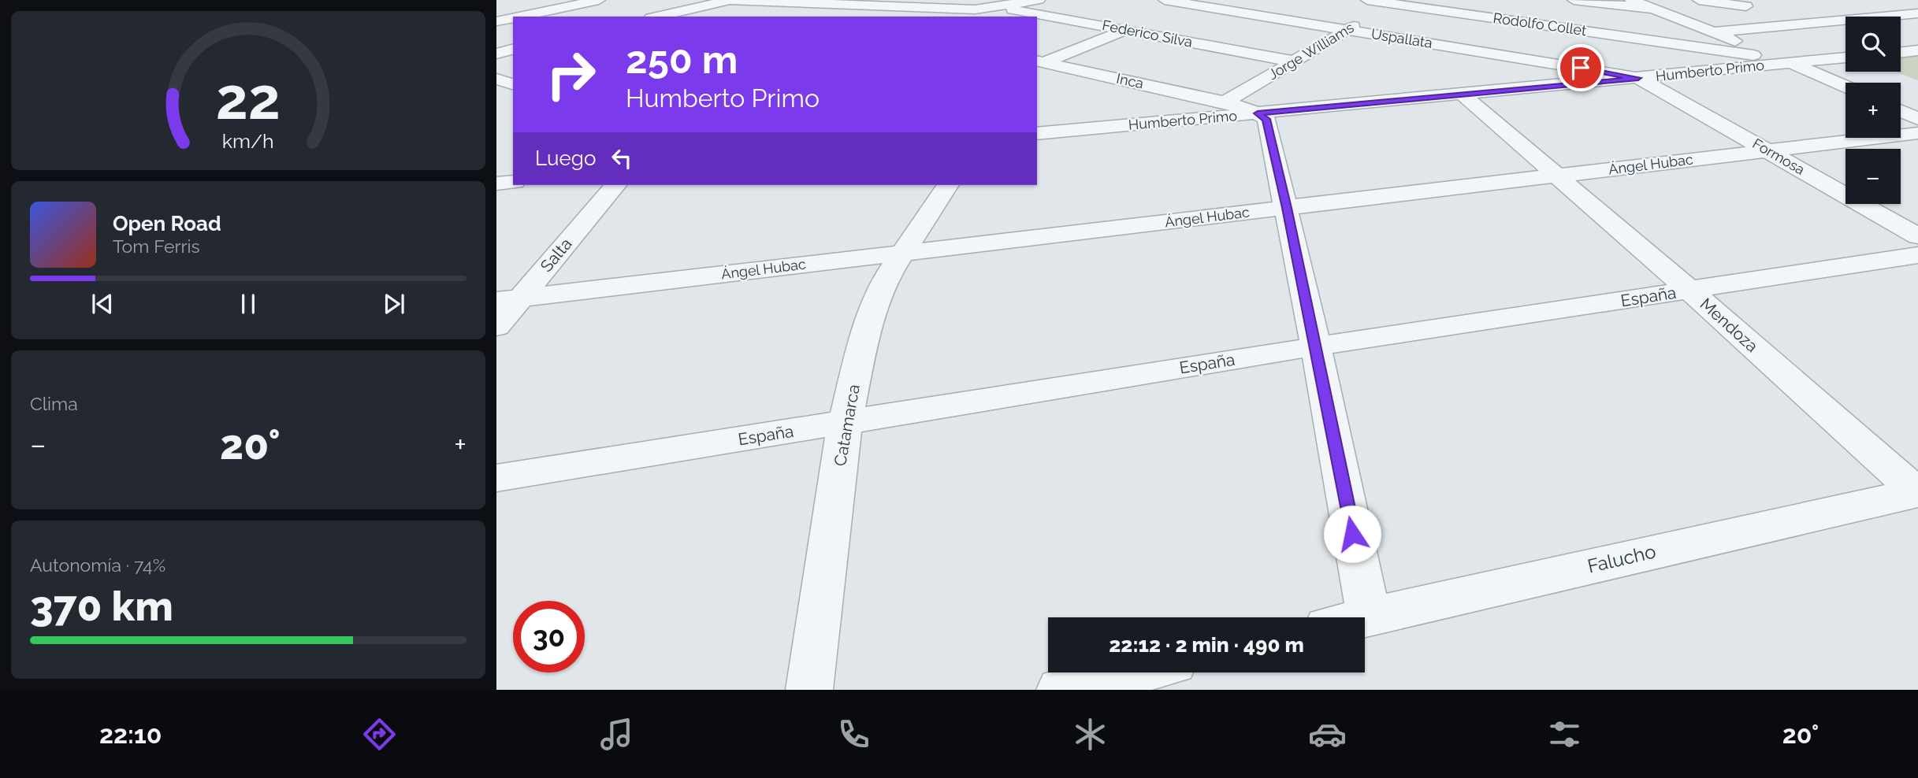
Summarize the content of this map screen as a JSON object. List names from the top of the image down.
{
  "streets": {
    "street": [
      "Rodolfo Collet",
      "Federico Silva",
      "Uspallata",
      "Jorge Williams",
      "Humberto Primo",
      "Inca",
      "Formosa",
      "Ángel Hubac",
      "Salta",
      "España",
      "Mendoza",
      "Catamarca",
      "Falucho"
    ]
  },
  "crossings": [
    ["Rodolfo Collet", "Jorge Williams"],
    ["Rodolfo Collet", "Humberto Primo"],
    ["Federico Silva", "Jorge Williams"],
    ["Uspallata", "Jorge Williams"],
    ["Uspallata", "Humberto Primo"],
    ["Uspallata", "Formosa"],
    ["Jorge Williams", "Inca"],
    ["Humberto Primo", "Inca"],
    ["Humberto Primo", "Formosa"],
    ["Humberto Primo", "Mendoza"],
    ["Formosa", "Ángel Hubac"],
    ["Ángel Hubac", "Salta"],
    ["Ángel Hubac", "Mendoza"],
    ["Ángel Hubac", "Catamarca"],
    ["España", "Mendoza"],
    ["España", "Catamarca"],
    ["Mendoza", "Falucho"]
  ],
  "page": {
    "map_buttons": ["+", "−"],
    "turn": ["250 m", "Humberto Primo"],
    "then": "Luego",
    "song": ["Open Road", "Tom Ferris"],
    "tile": [
      "Clima",
      ["Autonomía · 74%", "370 km"]
    ],
    "heat": ["−", "20°", "+"],
    "limit": "30",
    "trip": "22:12 · 2 min · 490 m",
    "tabs": ["22:10", "20°"],
    "gauge": ["22", "km/h"]
  }
}
